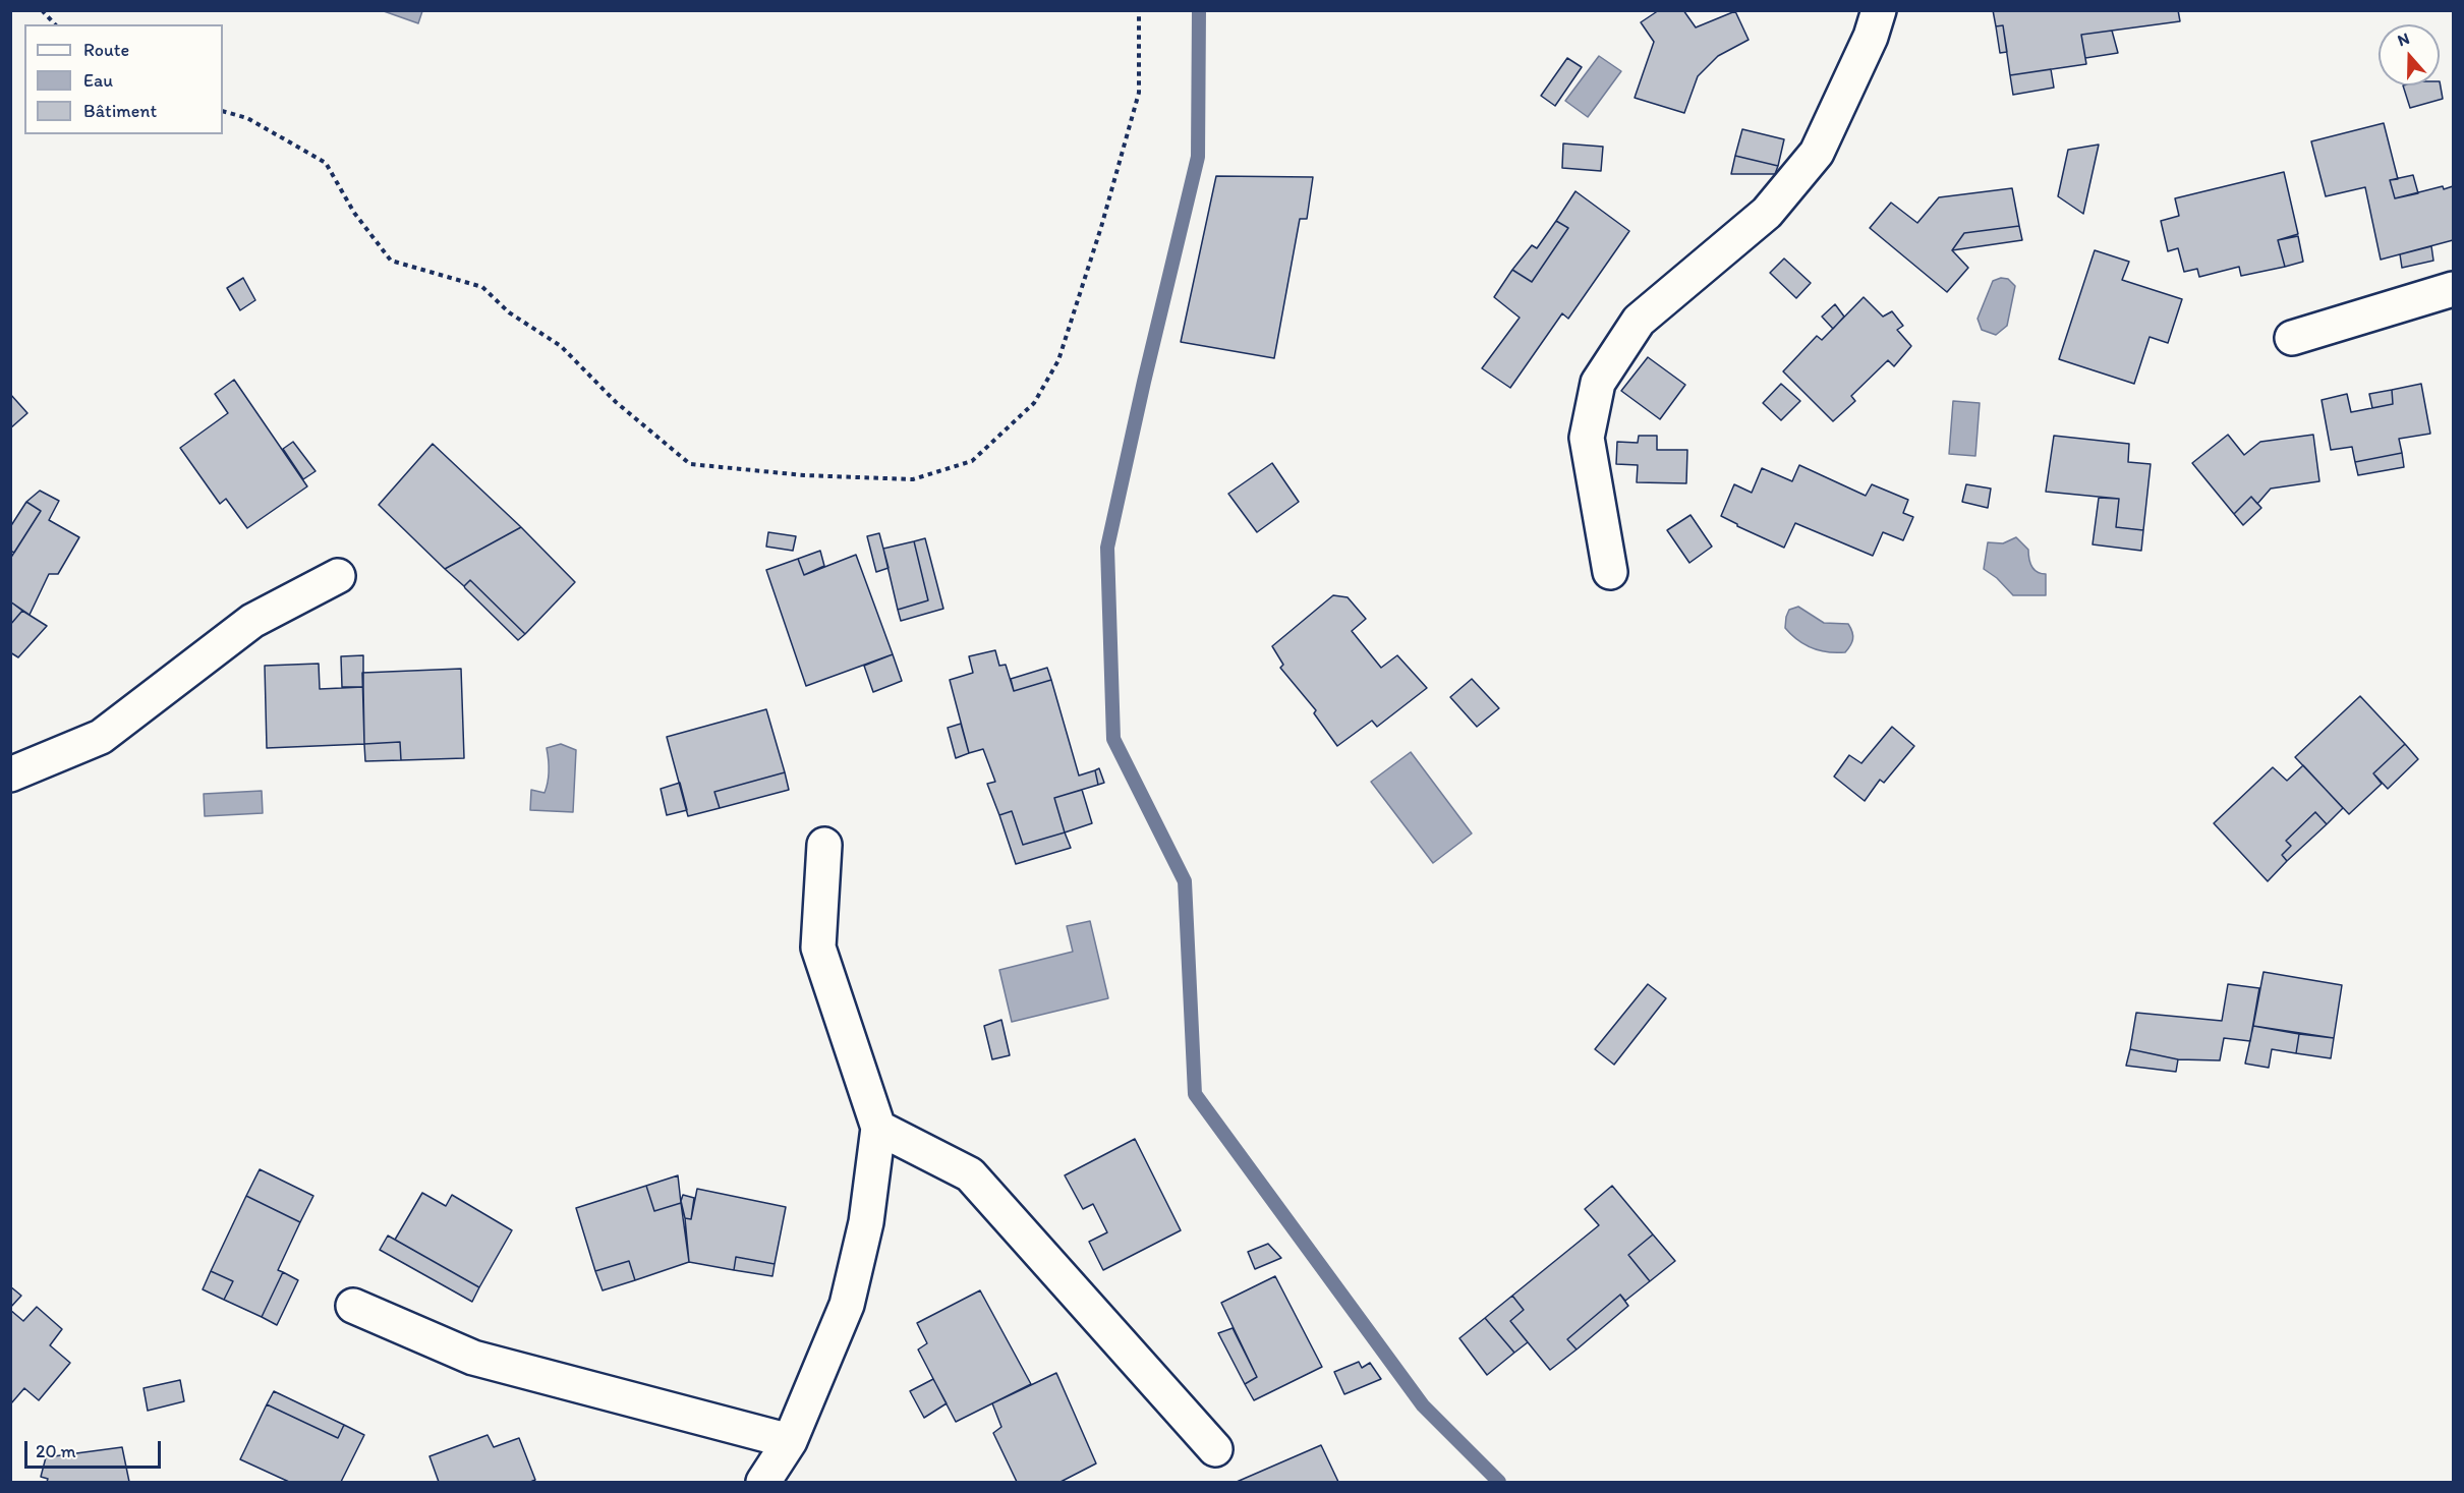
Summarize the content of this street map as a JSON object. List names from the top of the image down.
{
  "legend": ["Route", "Eau", "Bâtiment"],
  "scale_bar": "20 m",
  "north": "top"
}
